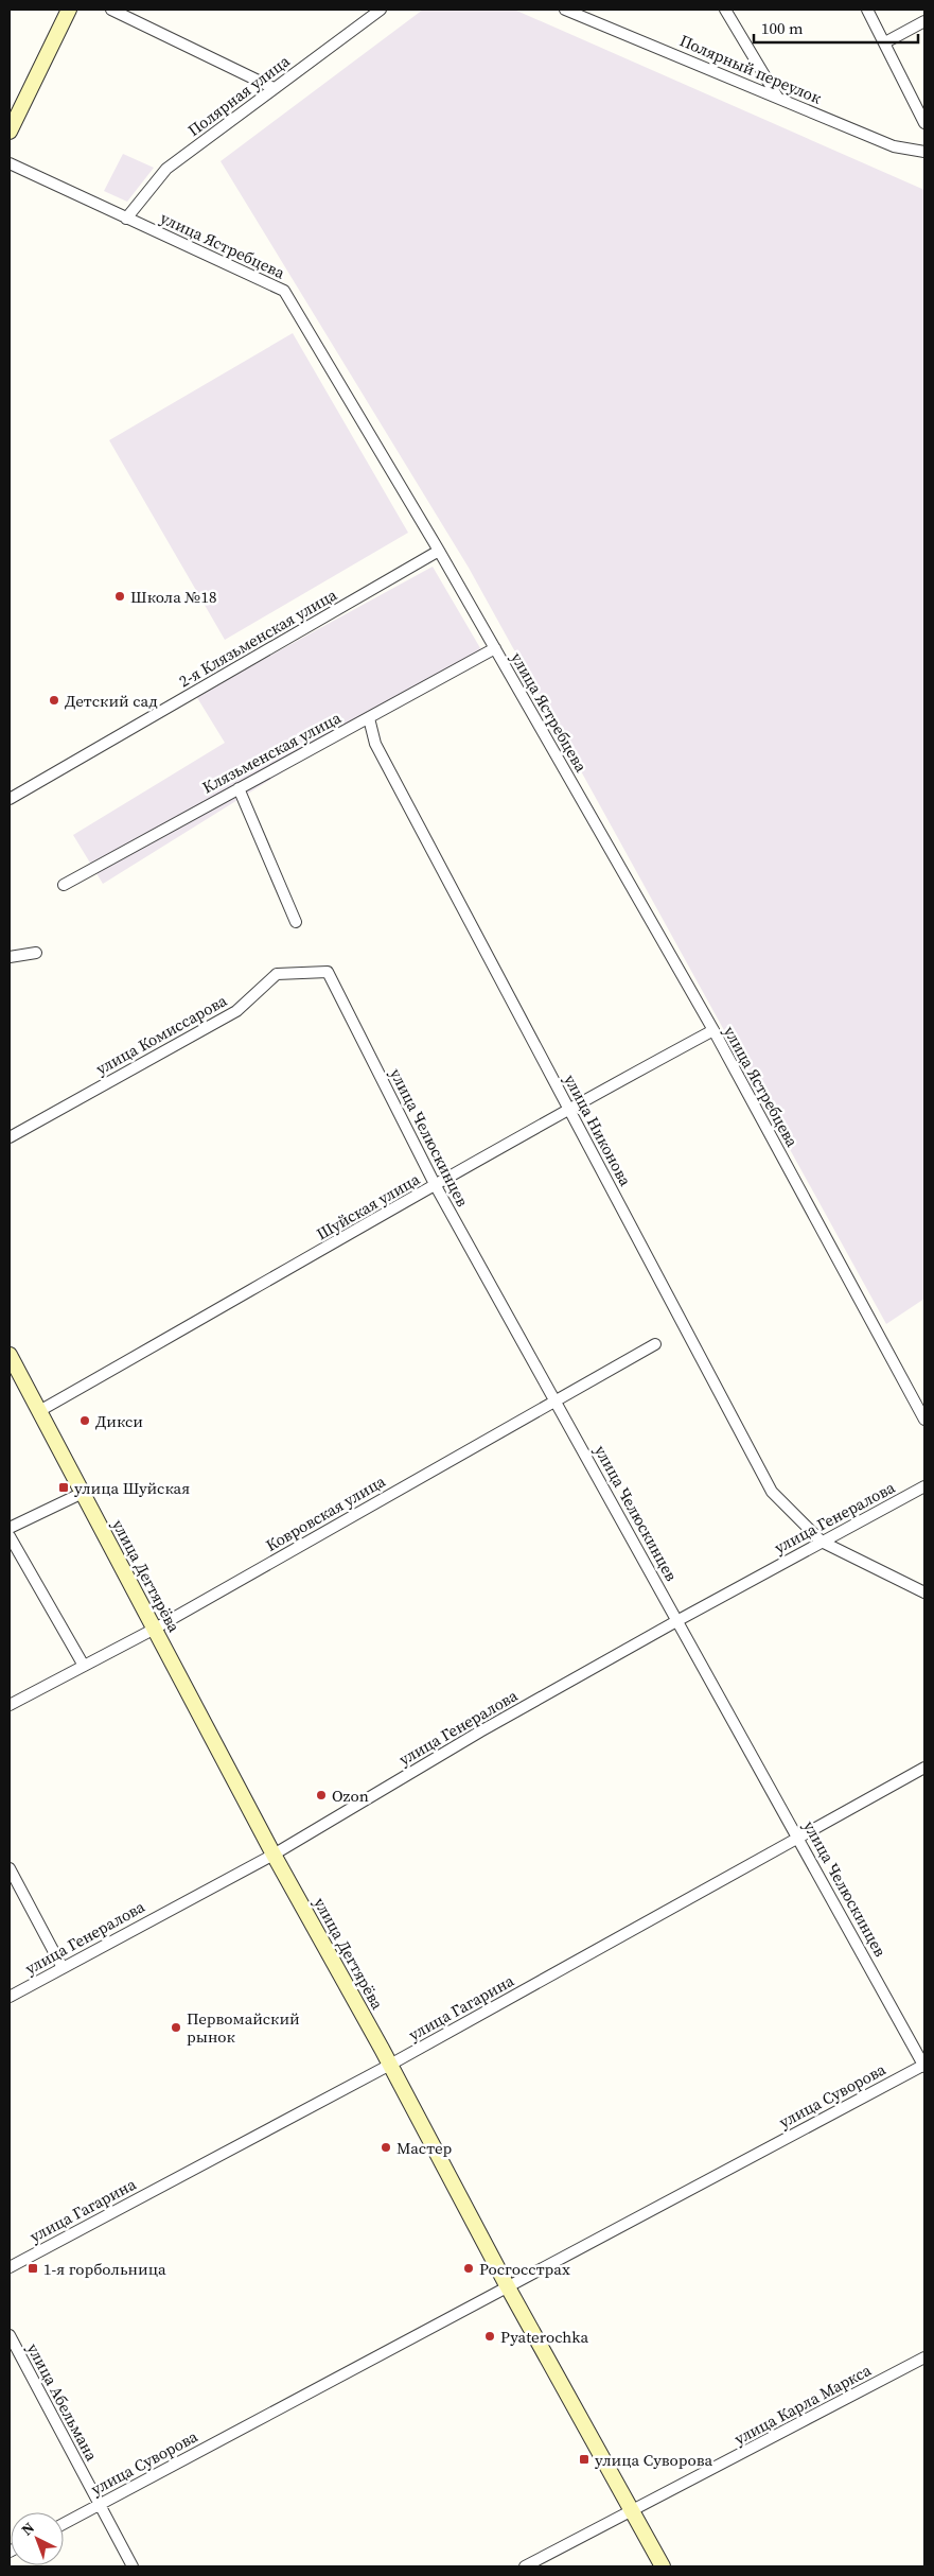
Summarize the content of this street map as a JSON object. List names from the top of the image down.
{
  "streets": {
    "main road": ["улица Дегтярёва"],
    "street": [
      "Полярный переулок",
      "Полярная улица",
      "улица Ястребцева",
      "2-я Клязьменская улица",
      "Клязьменская улица",
      "улица Комиссарова",
      "улица Никонова",
      "улица Челюскинцев",
      "Шуйская улица",
      "Ковровская улица",
      "улица Генералова",
      "улица Гагарина",
      "улица Суворова",
      "улица Абельмана",
      "улица Карла Маркса"
    ]
  },
  "crossings": [
    ["Полярная улица", "улица Ястребцева"],
    ["улица Ястребцева", "2-я Клязьменская улица"],
    ["улица Ястребцева", "Клязьменская улица"],
    ["улица Ястребцева", "Шуйская улица"],
    ["Клязьменская улица", "улица Никонова"],
    ["улица Комиссарова", "улица Челюскинцев"],
    ["улица Никонова", "Шуйская улица"],
    ["улица Никонова", "улица Генералова"],
    ["улица Челюскинцев", "Шуйская улица"],
    ["улица Челюскинцев", "Ковровская улица"],
    ["улица Челюскинцев", "улица Генералова"],
    ["улица Челюскинцев", "улица Гагарина"],
    ["улица Челюскинцев", "улица Суворова"],
    ["Шуйская улица", "улица Дегтярёва"],
    ["Ковровская улица", "улица Дегтярёва"],
    ["улица Генералова", "улица Дегтярёва"],
    ["улица Дегтярёва", "улица Гагарина"],
    ["улица Дегтярёва", "улица Суворова"],
    ["улица Дегтярёва", "улица Карла Маркса"],
    ["улица Суворова", "улица Абельмана"]
  ],
  "places": {
    "other": [
      "Школа №18",
      "Детский сад",
      "Дикси",
      "Ozon",
      "Первомайский рынок",
      "Мастер",
      "Росгосстрах",
      "Pyaterochka"
    ],
    "transit": ["улица Шуйская", "1-я горбольница", "улица Суворова"]
  },
  "scale_bar": "100 m",
  "north": "top left"
}
